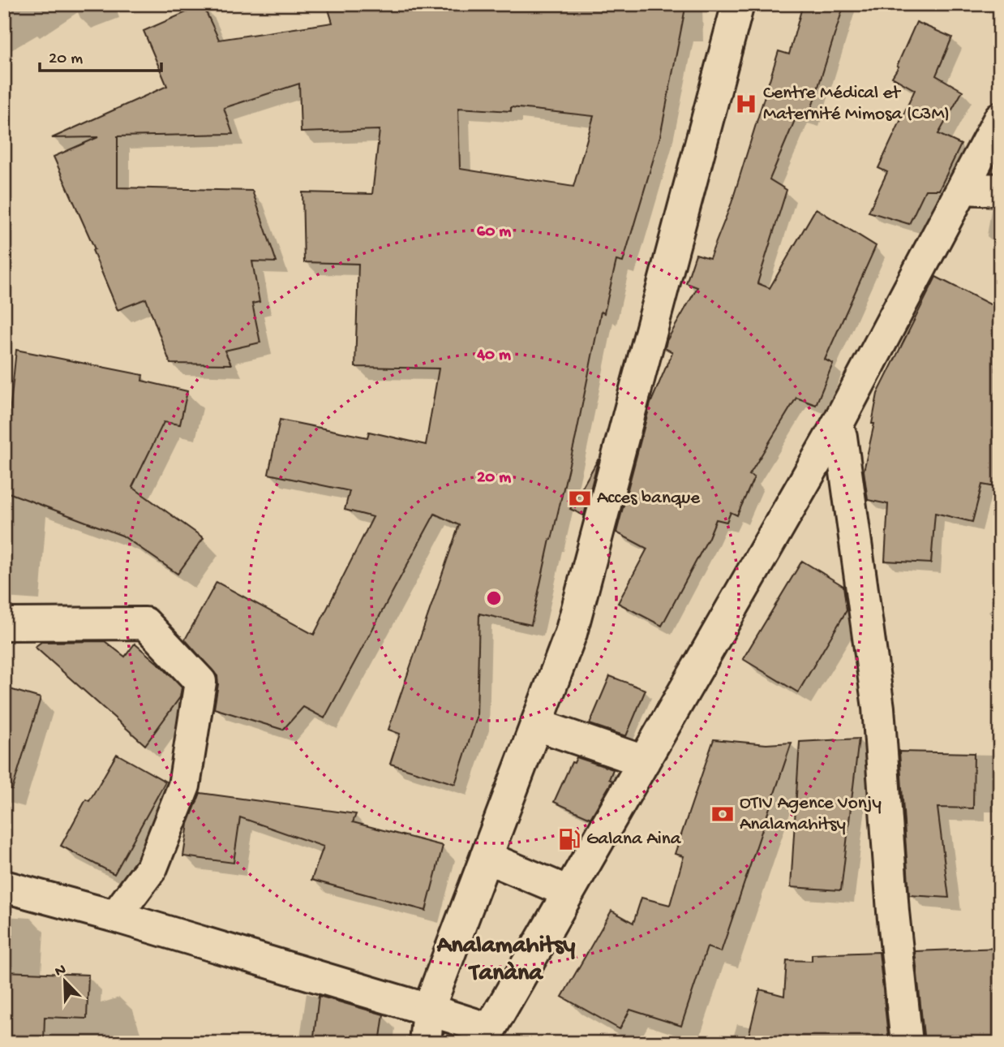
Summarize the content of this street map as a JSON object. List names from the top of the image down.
{
  "districts": ["Analamahitsy Tanàna"],
  "places": {
    "hospital": ["Centre Médical et Maternité Mimosa (C3M)"],
    "bank": ["Acces banque", "OTIV Agence Vonjy Analamahitsy"],
    "fuel station": ["Galana Aina"]
  },
  "scale_bar": "20 m",
  "north": "top left",
  "rings": ["60 m", "40 m", "20 m"]
}
